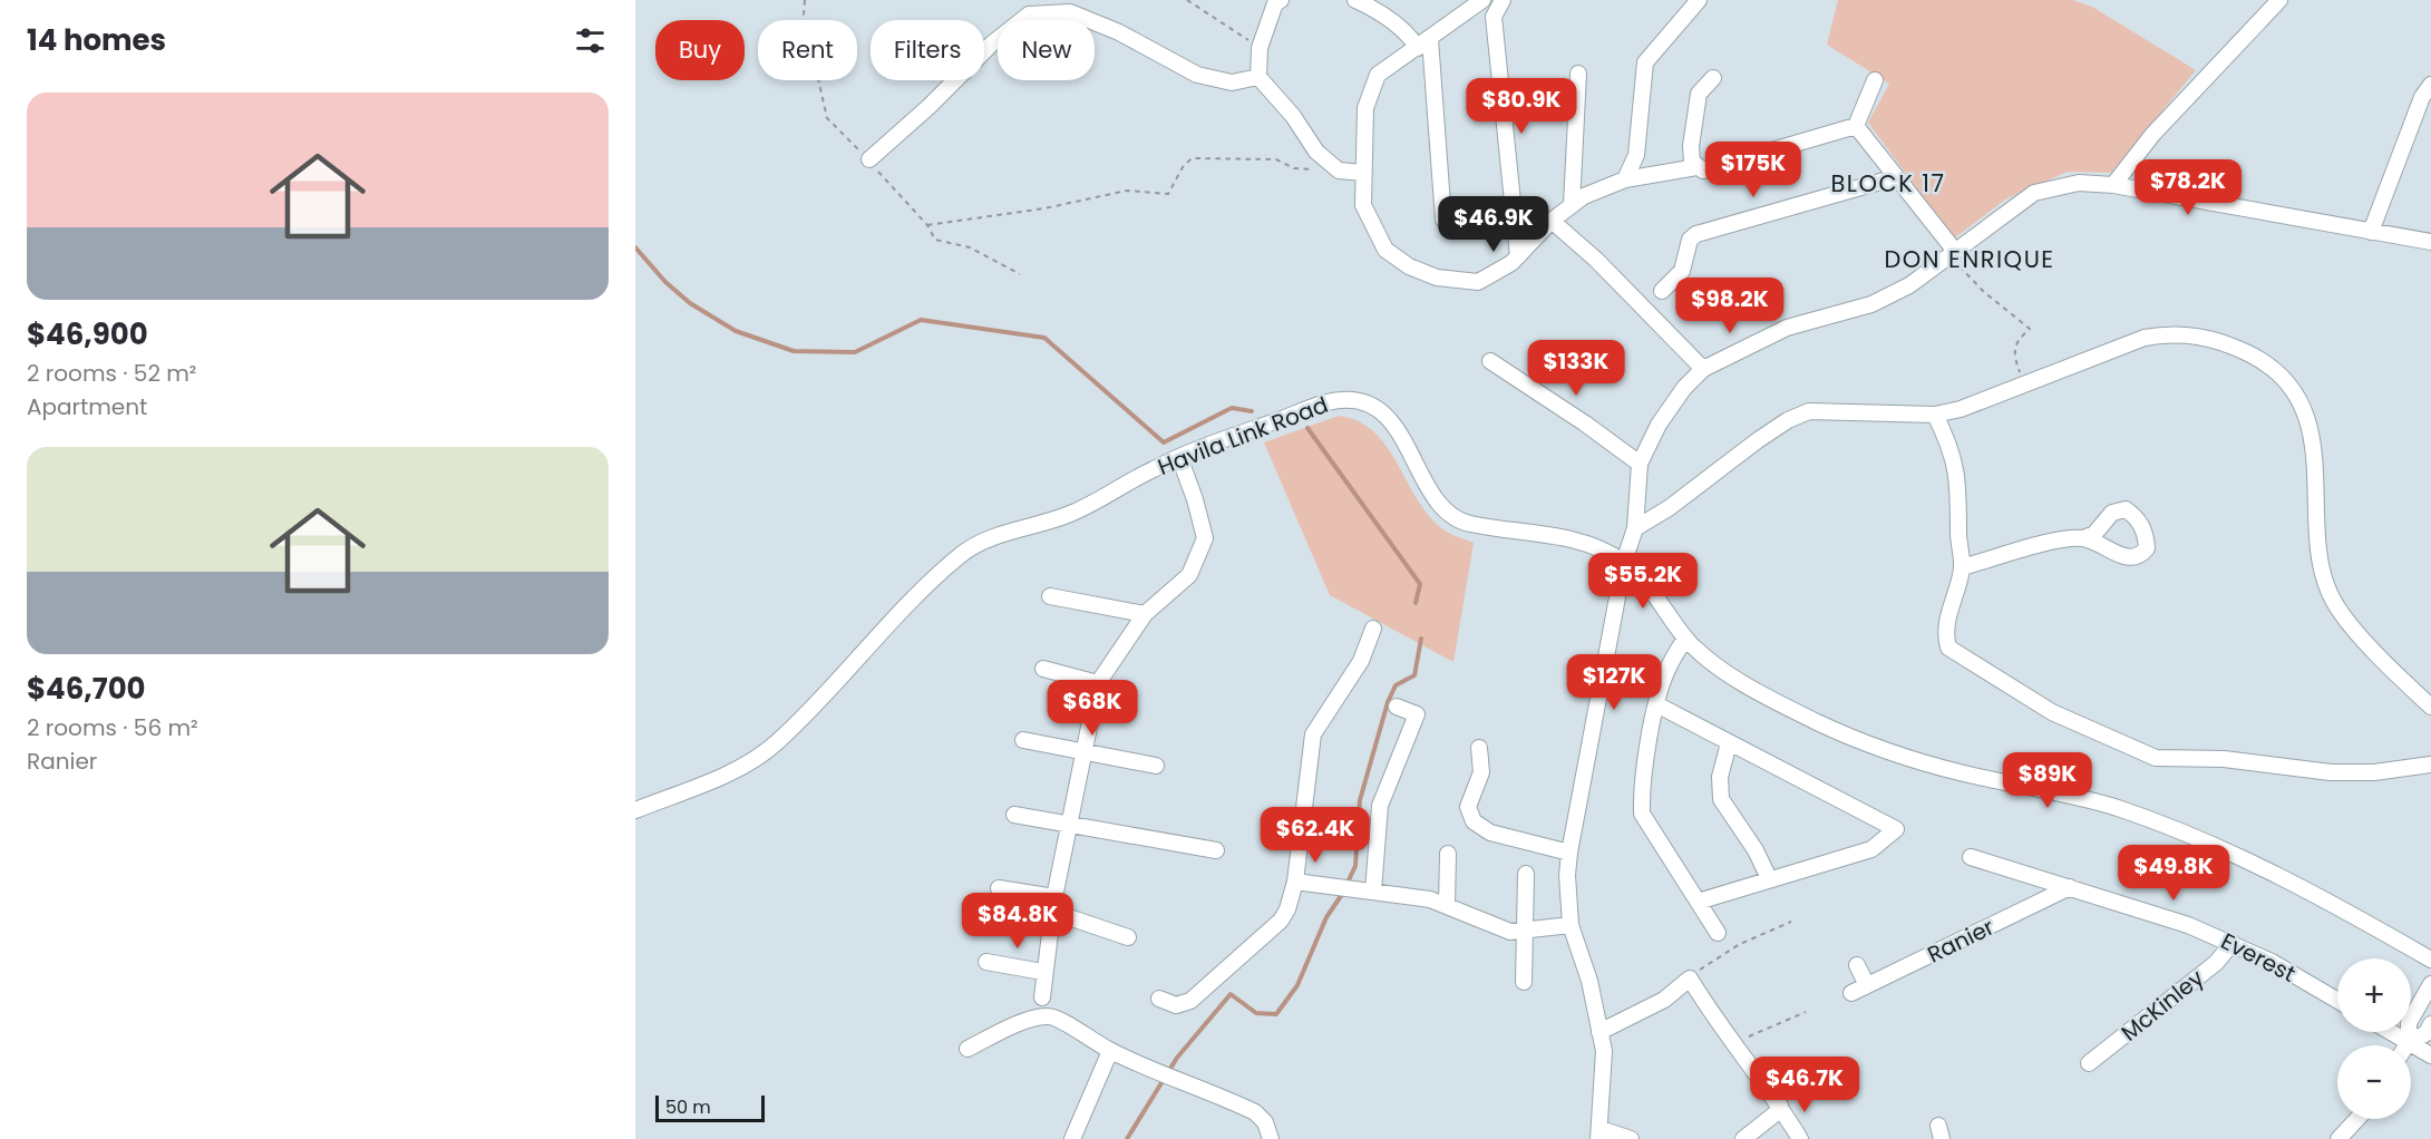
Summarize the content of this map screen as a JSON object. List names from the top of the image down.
{
  "streets": {
    "street": [
      "Havila Link Road",
      "Ranier",
      "Everest",
      "McKinley"
    ]
  },
  "crossings": [
    ["Ranier", "Everest"],
    ["Everest", "McKinley"]
  ],
  "districts": ["BLOCK 17", "DON ENRIQUE"],
  "scale_bar": "50 m",
  "page": {
    "heading": "14 homes",
    "chip": [
      "Buy",
      "Rent",
      "Filters",
      "New"
    ],
    "price": [
      "$80.9K",
      "$175K",
      "$78.2K",
      "$46.9K",
      "$98.2K",
      "$133K",
      "$55.2K",
      "$127K",
      "$68K",
      "$89K",
      "$62.4K",
      "$49.8K",
      "$84.8K",
      "$46.7K"
    ],
    "list": [
      {
        "name": "$46,900",
        "note": "2 rooms · 52 m² · Apartment"
      },
      {
        "name": "$46,700",
        "note": "2 rooms · 56 m² · Ranier"
      }
    ],
    "map_buttons": ["+", "−"],
    "scale": "50 m"
  }
}
